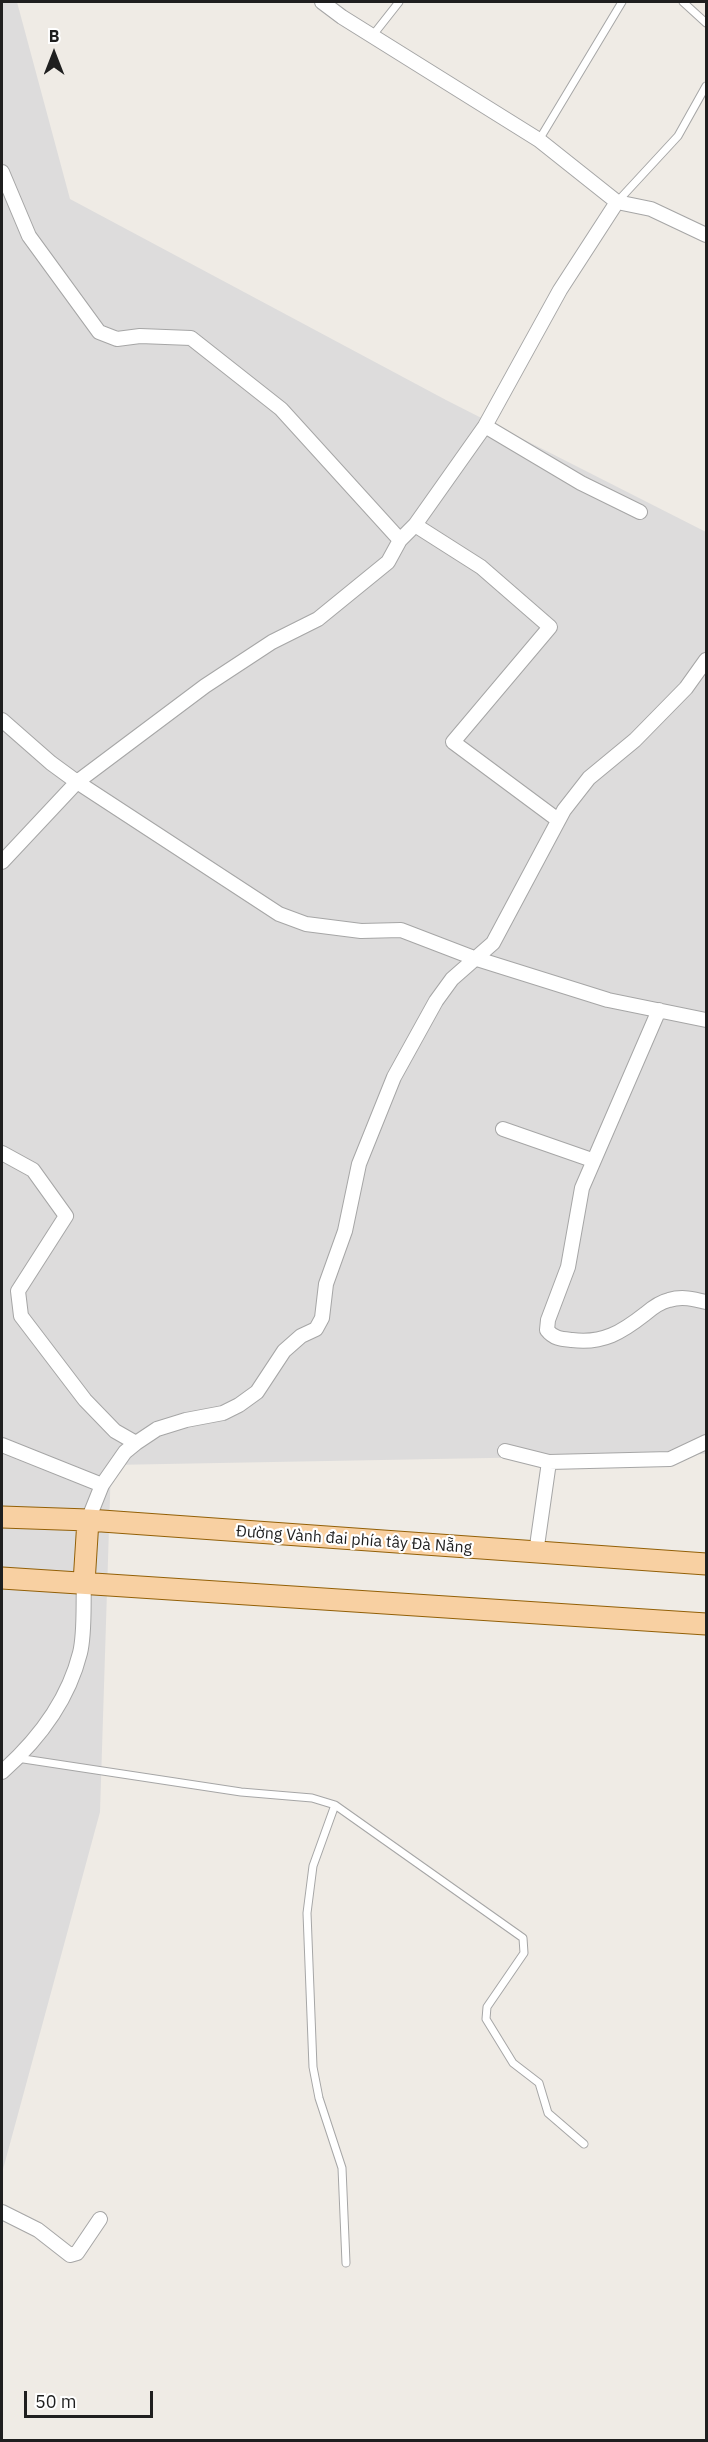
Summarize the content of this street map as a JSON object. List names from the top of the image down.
{
  "streets": {
    "main road": ["Đường Vành đai phía tây Đà Nẵng"]
  },
  "scale_bar": "50 m",
  "north": "top"
}
